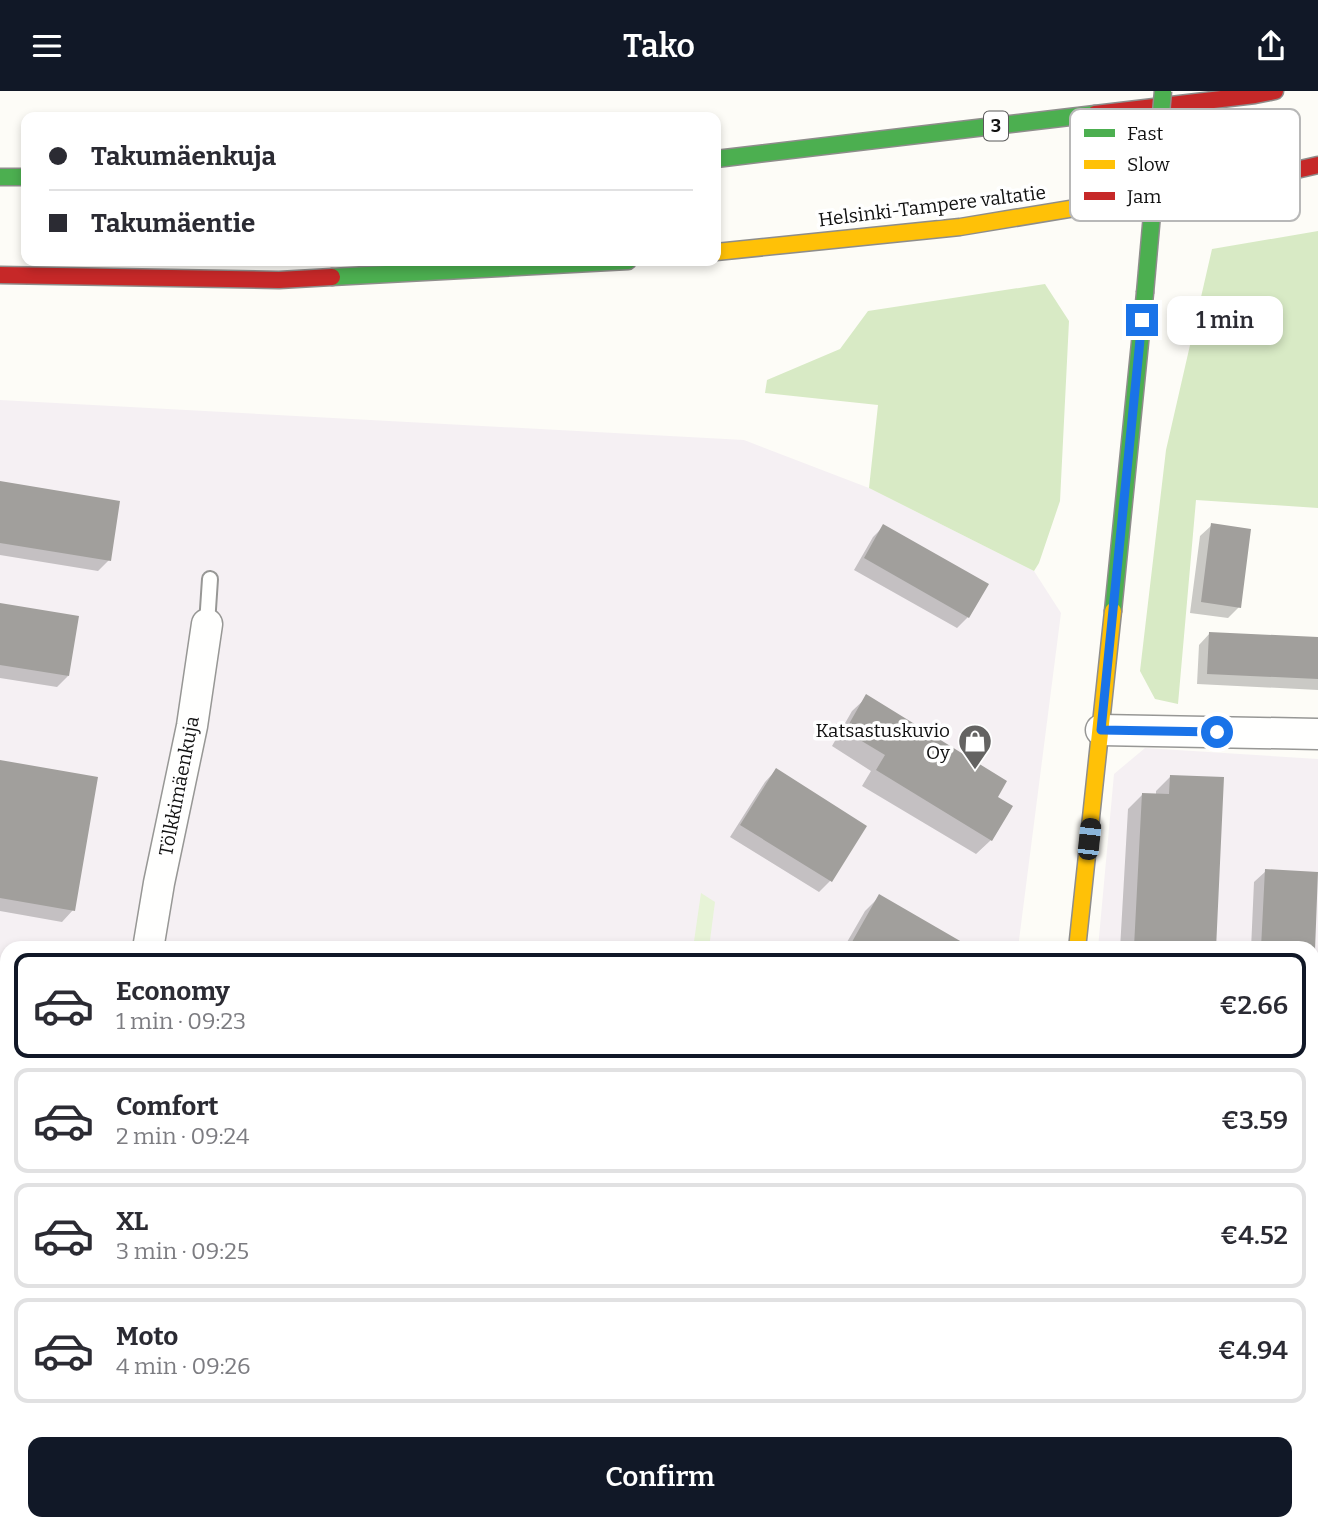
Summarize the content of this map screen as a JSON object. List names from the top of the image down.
{
  "streets": {
    "main road": ["3", "Helsinki-Tampere valtatie"],
    "street": ["Tölkkimäenkuja"]
  },
  "places": {
    "shop": ["Katsastuskuvio Oy"]
  },
  "legend": ["Fast", "Slow", "Jam"],
  "page": {
    "header": "Tako",
    "banner": ["Takumäenkuja", "Takumäentie"],
    "bubble": "1 min",
    "list": [
      {
        "name": "Economy",
        "note": "1 min · 09:23",
        "value": "€2.66"
      },
      {
        "name": "Comfort",
        "note": "2 min · 09:24",
        "value": "€3.59"
      },
      {
        "name": "XL",
        "note": "3 min · 09:25",
        "value": "€4.52"
      },
      {
        "name": "Moto",
        "note": "4 min · 09:26",
        "value": "€4.94"
      }
    ],
    "buttons": "Confirm"
  }
}
